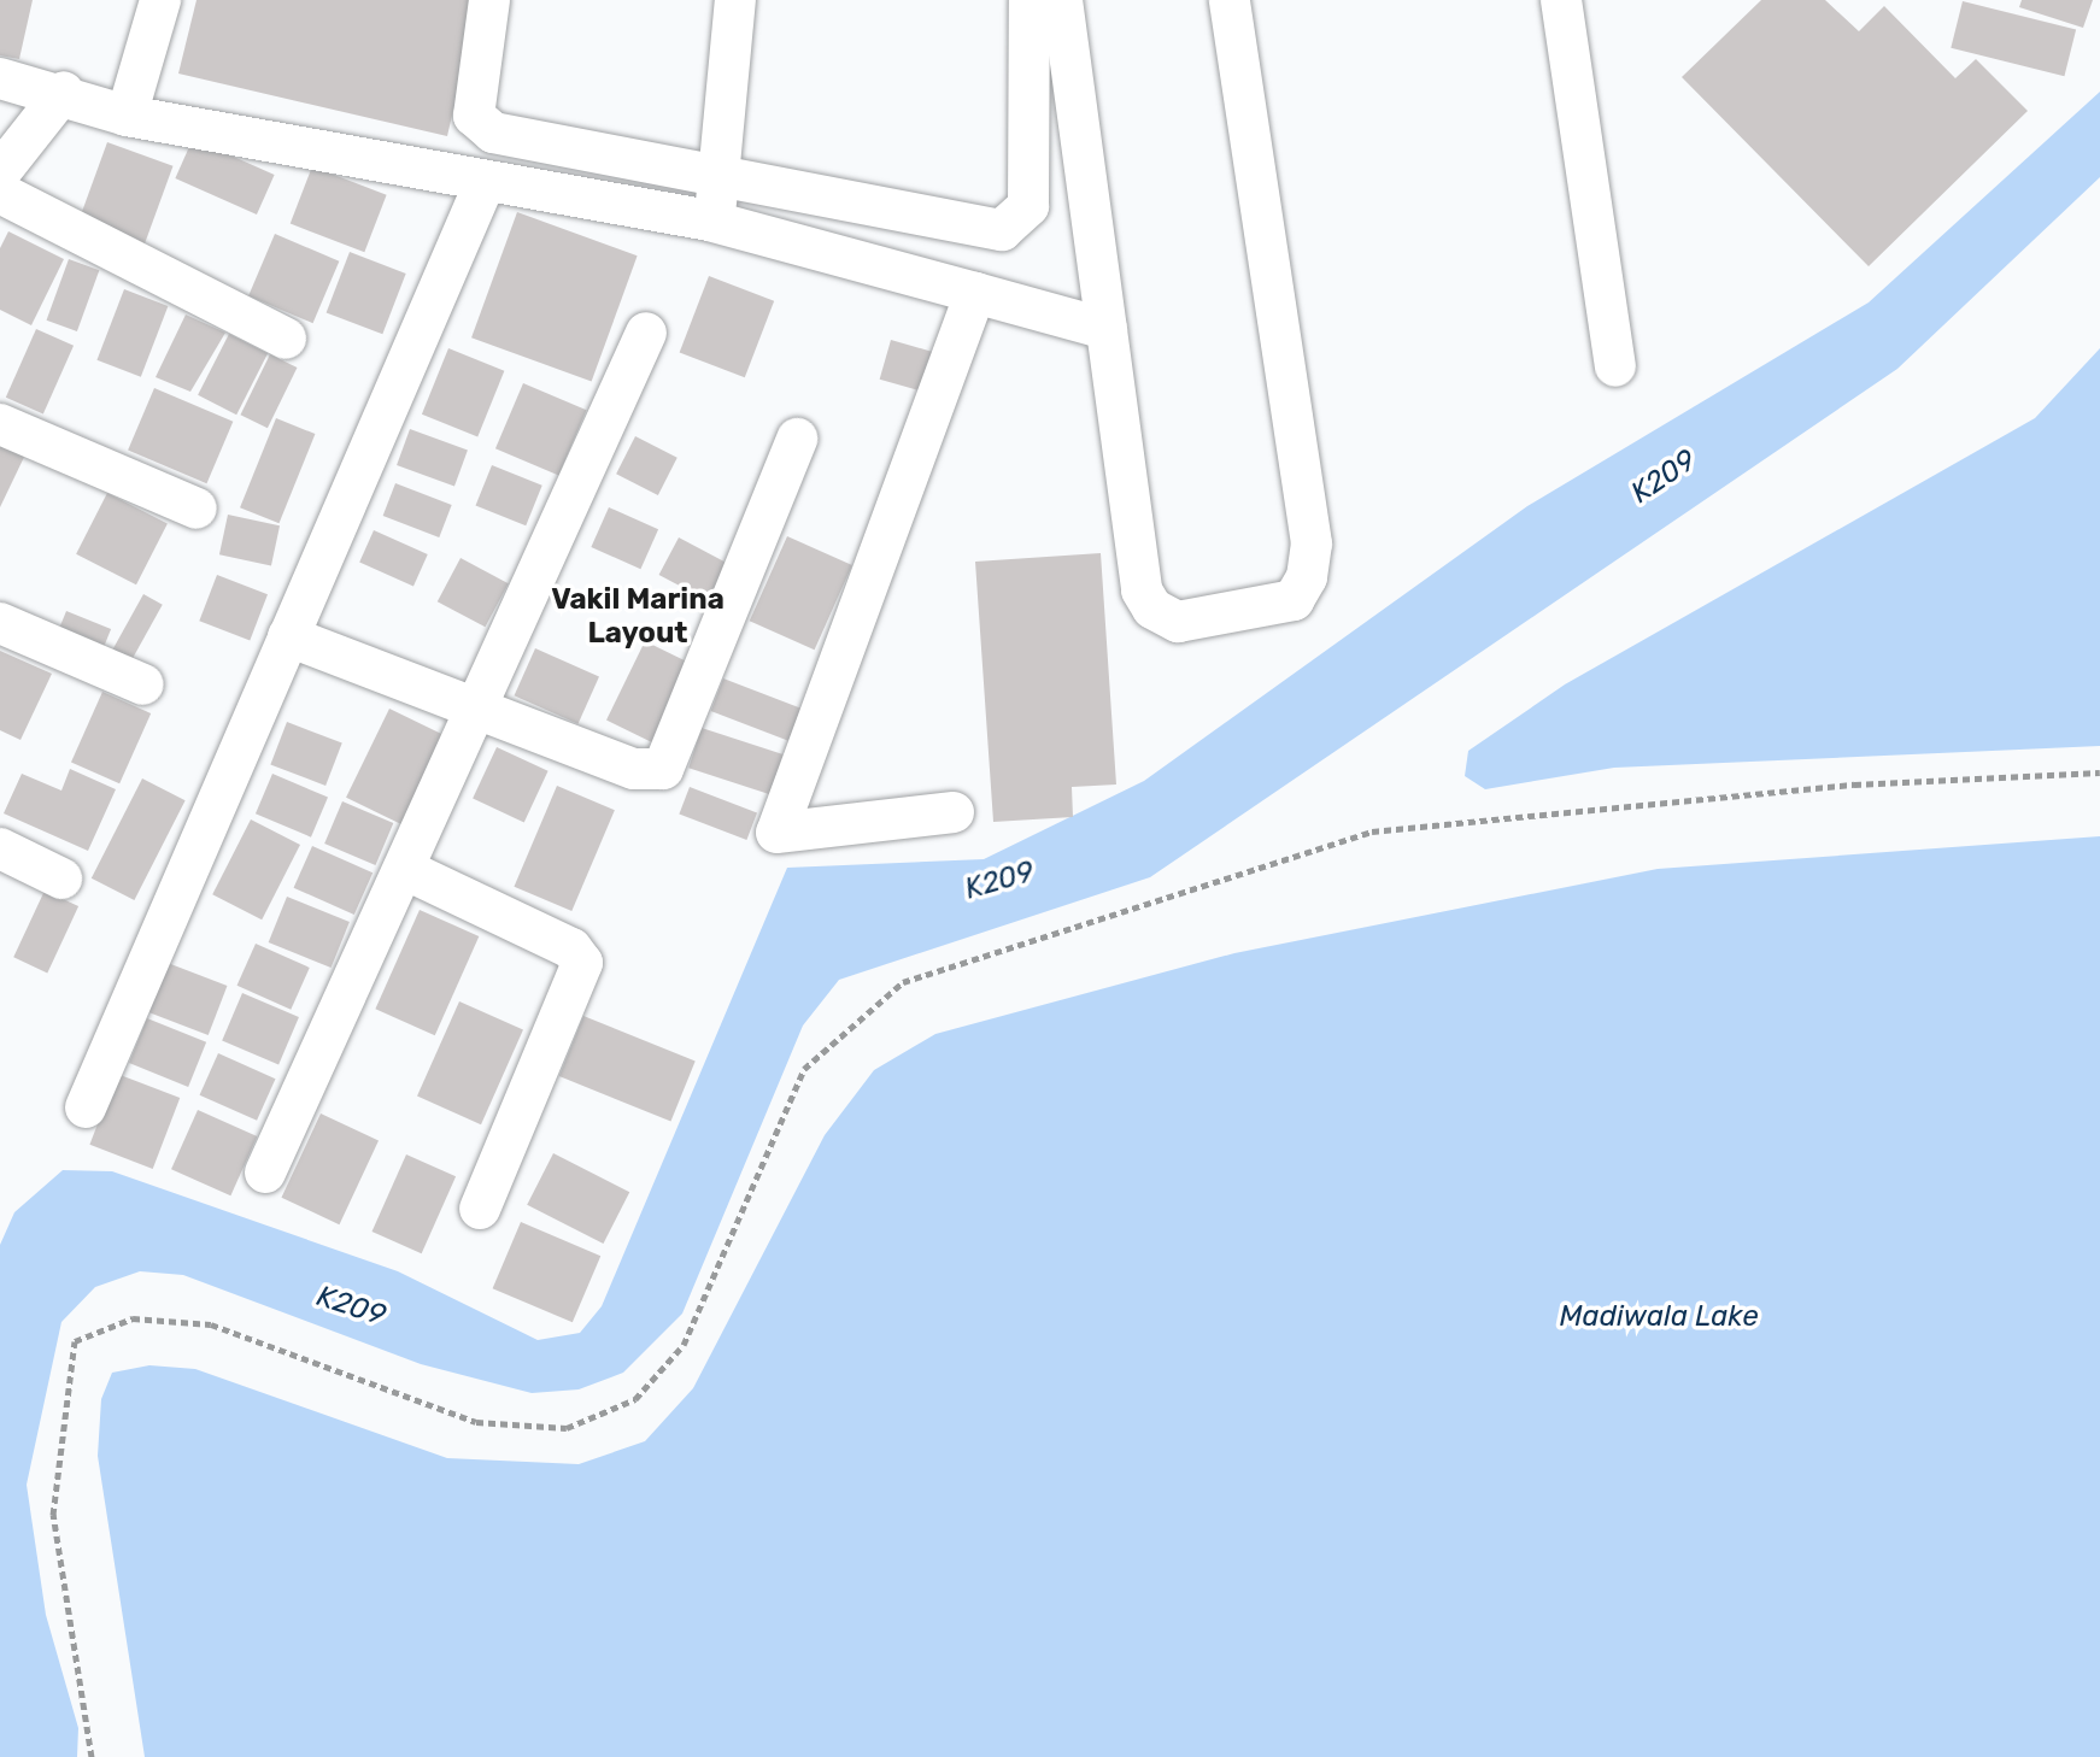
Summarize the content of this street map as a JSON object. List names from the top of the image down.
{
  "districts": ["Vakil Marina Layout"],
  "water": ["K209", "Madiwala Lake"]
}
